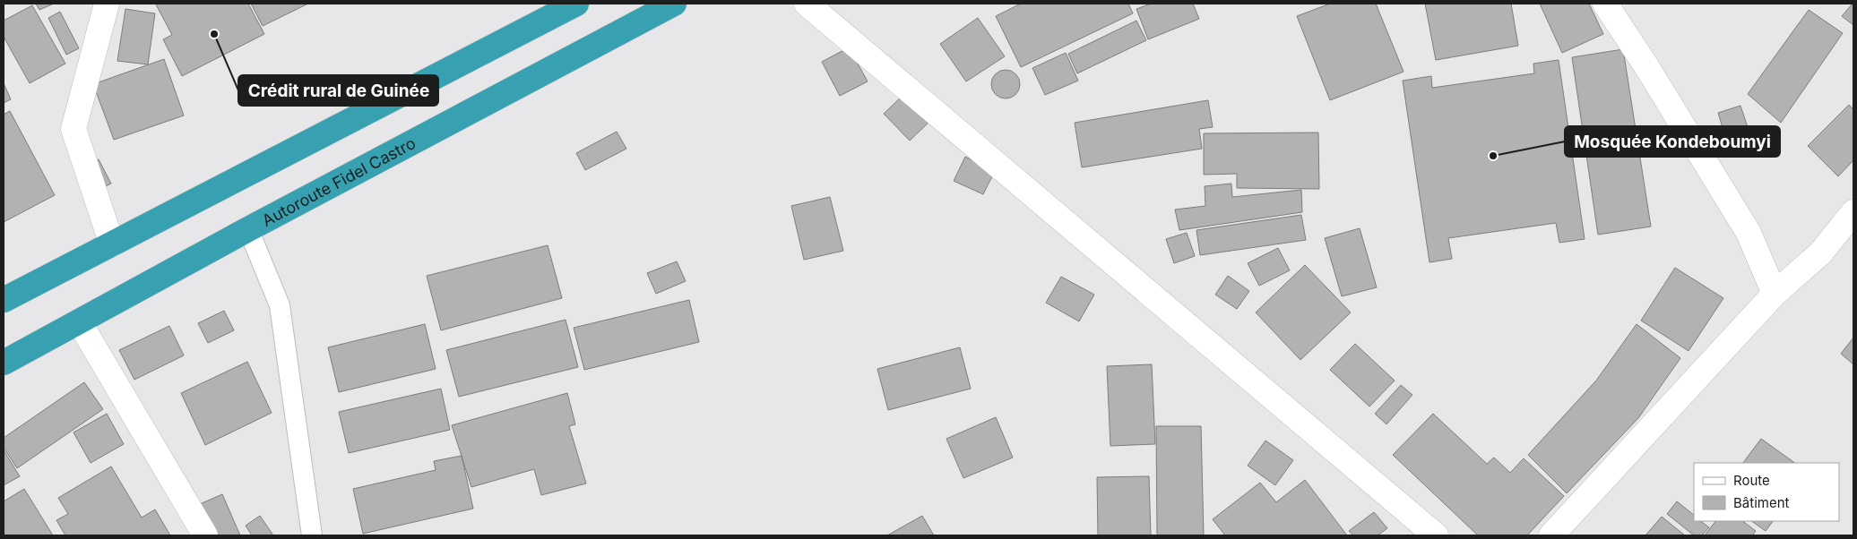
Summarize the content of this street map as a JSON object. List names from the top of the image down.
{
  "streets": {
    "highway": ["Autoroute Fidel Castro"]
  },
  "places": ["Crédit rural de Guinée", "Mosquée Kondeboumyi"],
  "legend": ["Route", "Bâtiment"]
}
